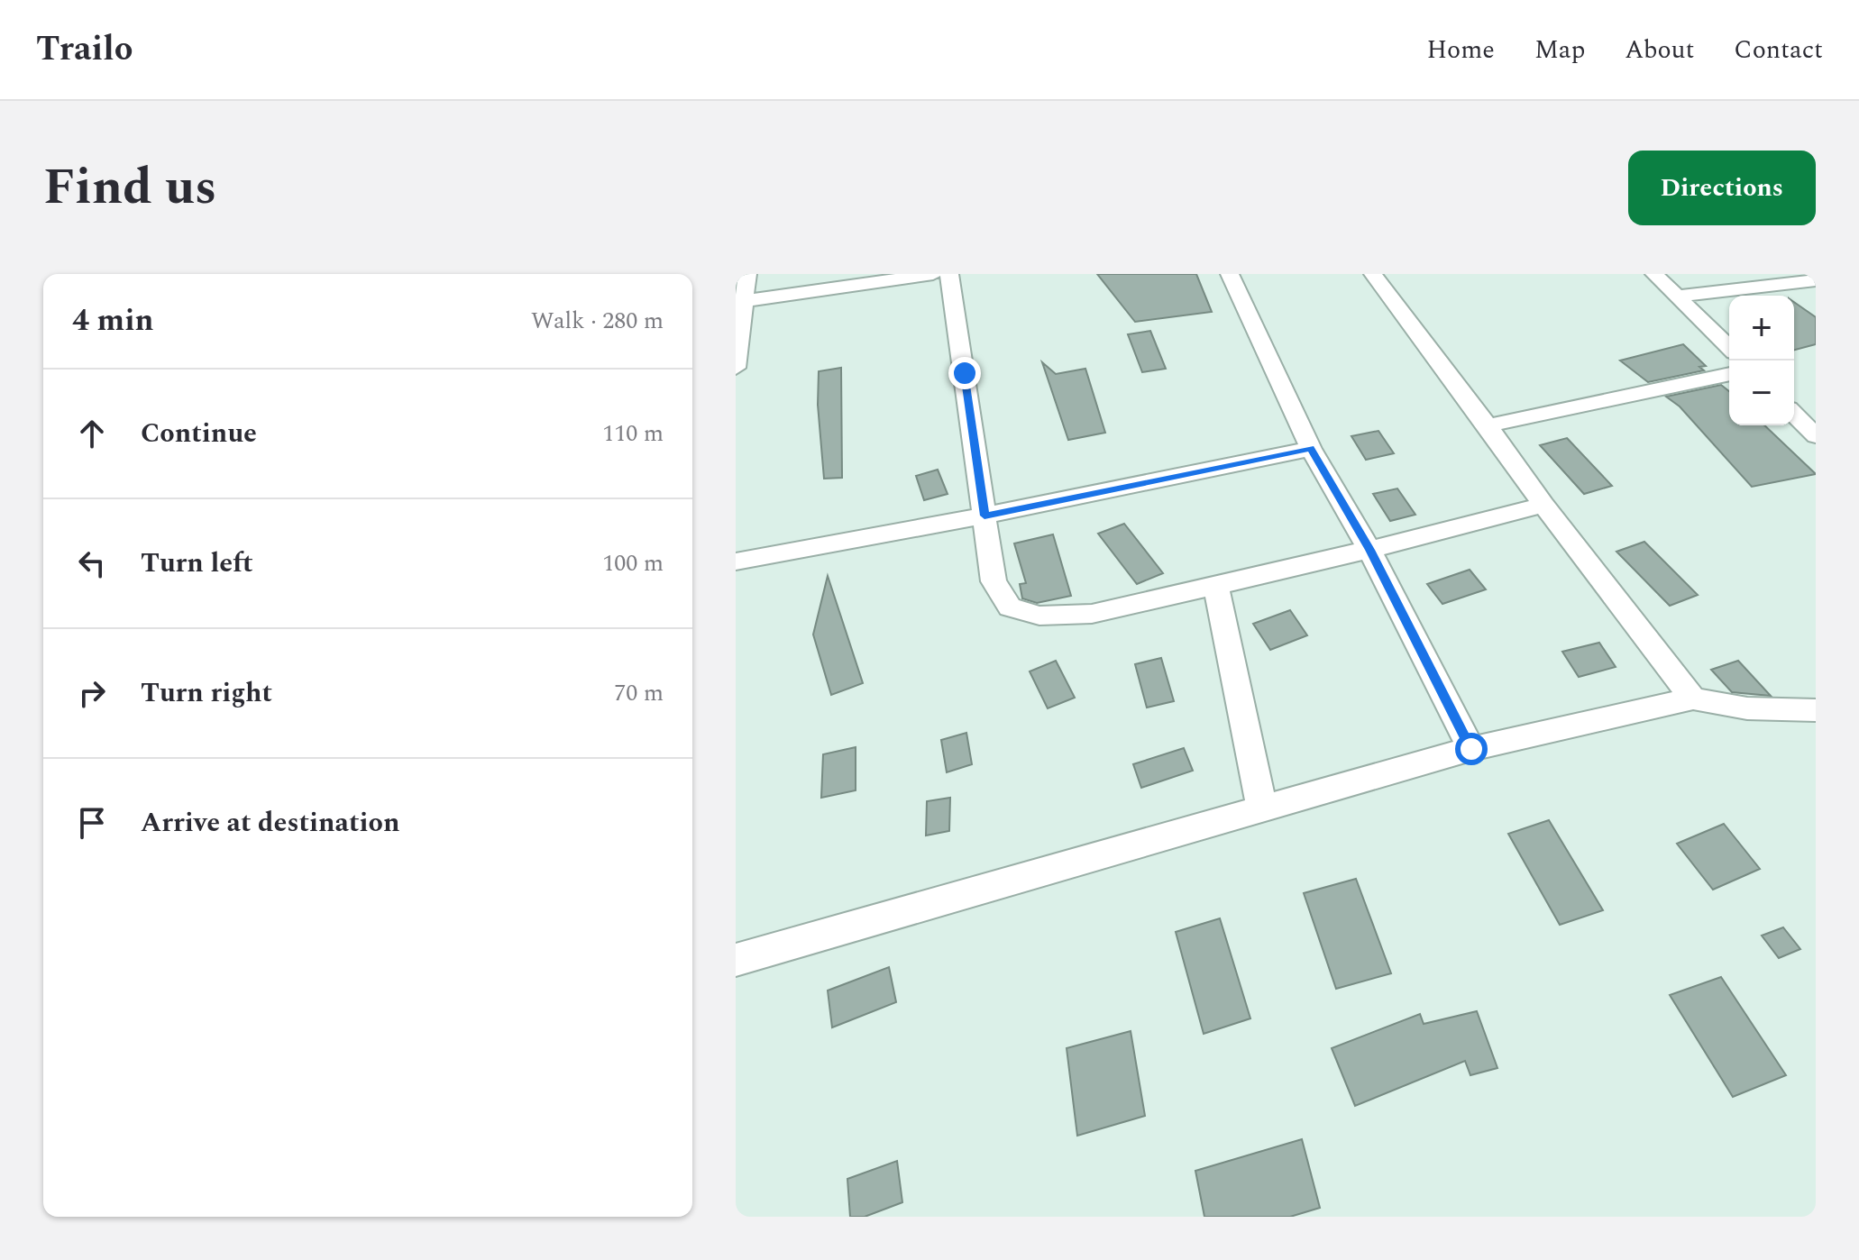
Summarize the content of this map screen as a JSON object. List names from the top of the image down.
{
  "page": {
    "header": "Trailo",
    "nav": [
      "Home",
      "Map",
      "About",
      "Contact"
    ],
    "title": "Find us",
    "buttons": "Directions",
    "heading": ["4 min", "Walk · 280 m"],
    "map_buttons": ["+", "−"],
    "list": [
      ["Continue", "110 m"],
      ["Turn left", "100 m"],
      ["Turn right", "70 m"],
      "Arrive at destination"
    ]
  }
}
